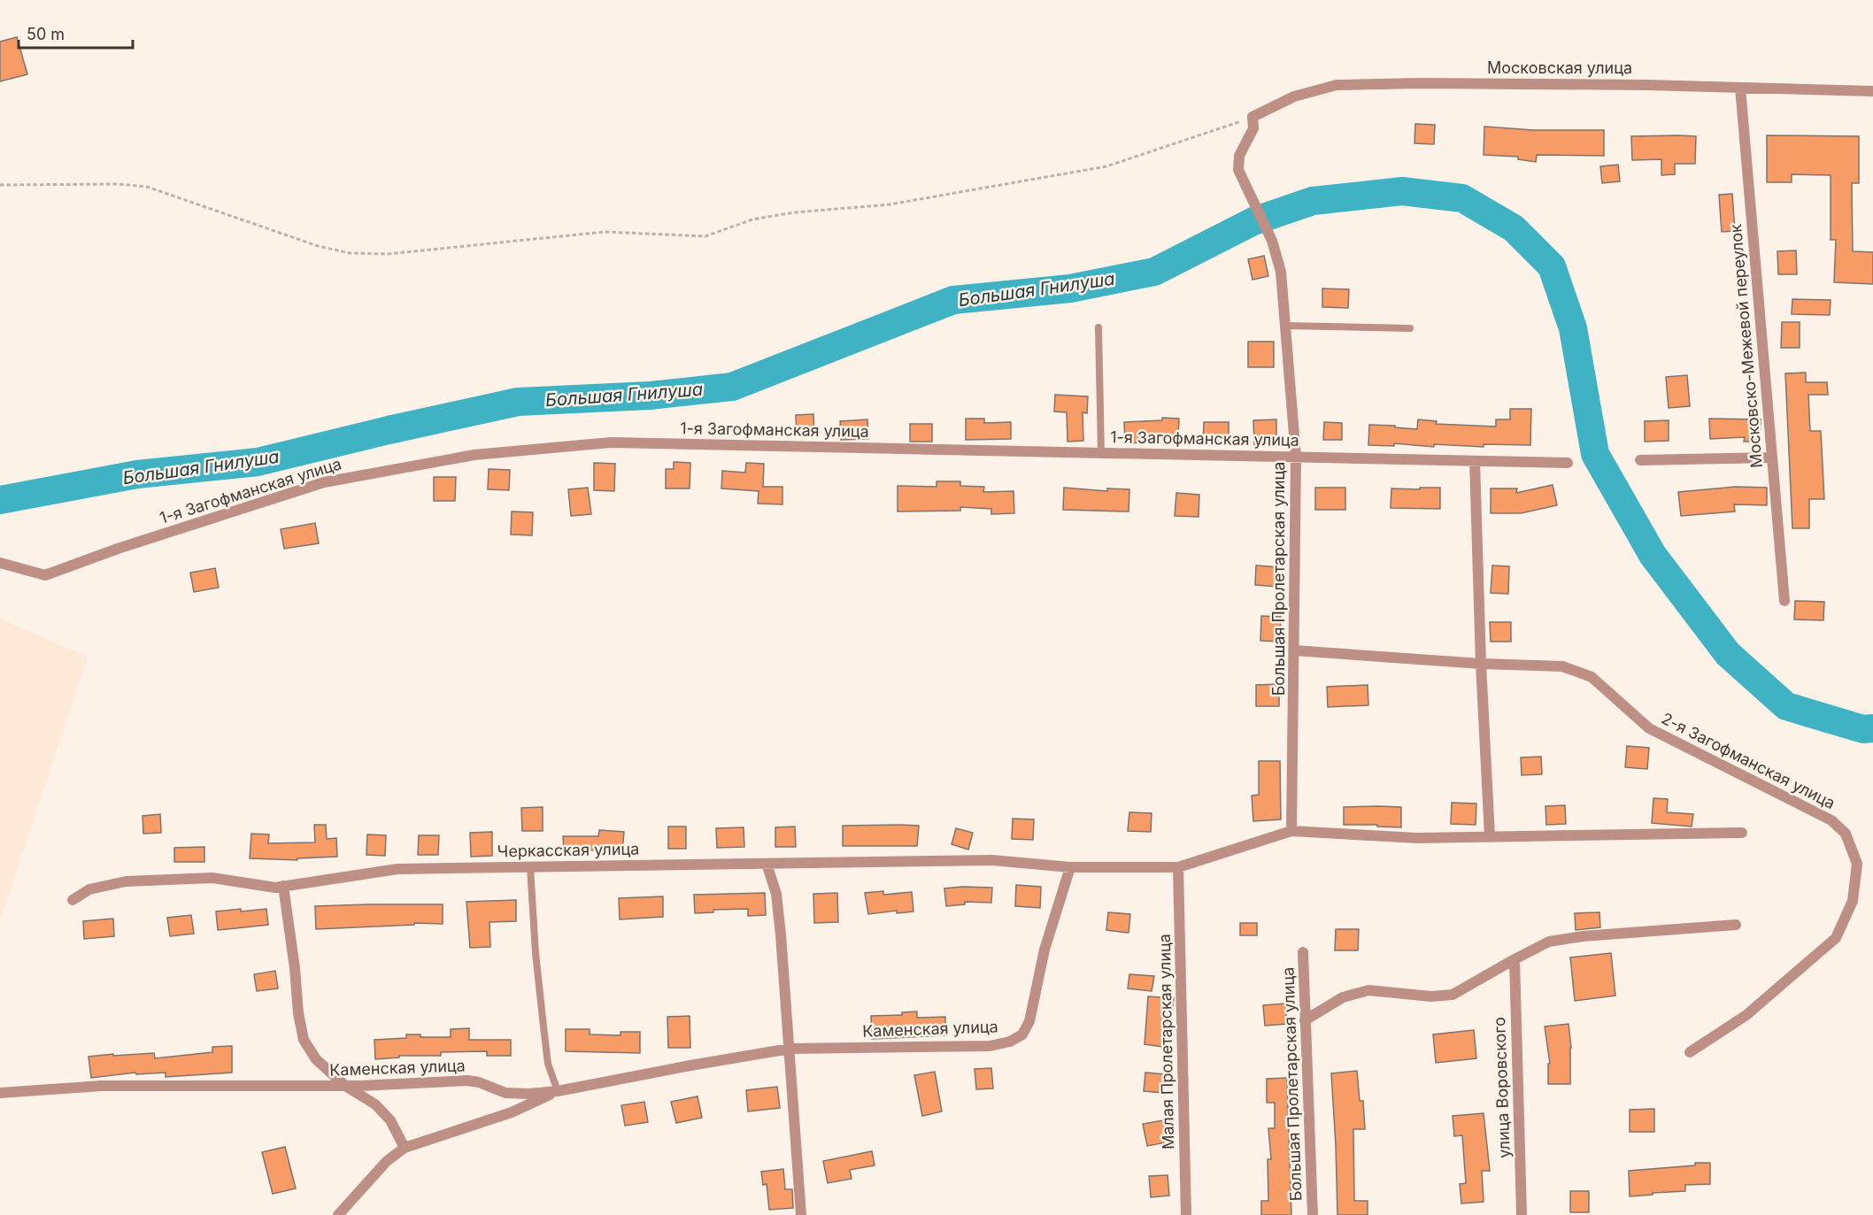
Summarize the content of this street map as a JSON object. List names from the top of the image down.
{
  "streets": {
    "street": [
      "Московская улица",
      "Московско-Межевой переулок",
      "1-я Загофманская улица",
      "Большая Пролетарская улица",
      "2-я Загофманская улица",
      "Черкасская улица",
      "Каменская улица",
      "Малая Пролетарская улица",
      "улица Воровского"
    ]
  },
  "crossings": [
    ["Московская улица", "Московско-Межевой переулок"],
    ["Московская улица", "Большая Пролетарская улица"],
    ["1-я Загофманская улица", "Большая Пролетарская улица"],
    ["Большая Пролетарская улица", "2-я Загофманская улица"],
    ["Черкасская улица", "Каменская улица"]
  ],
  "water": ["Большая Гнилуша"],
  "scale_bar": "50 m"
}
